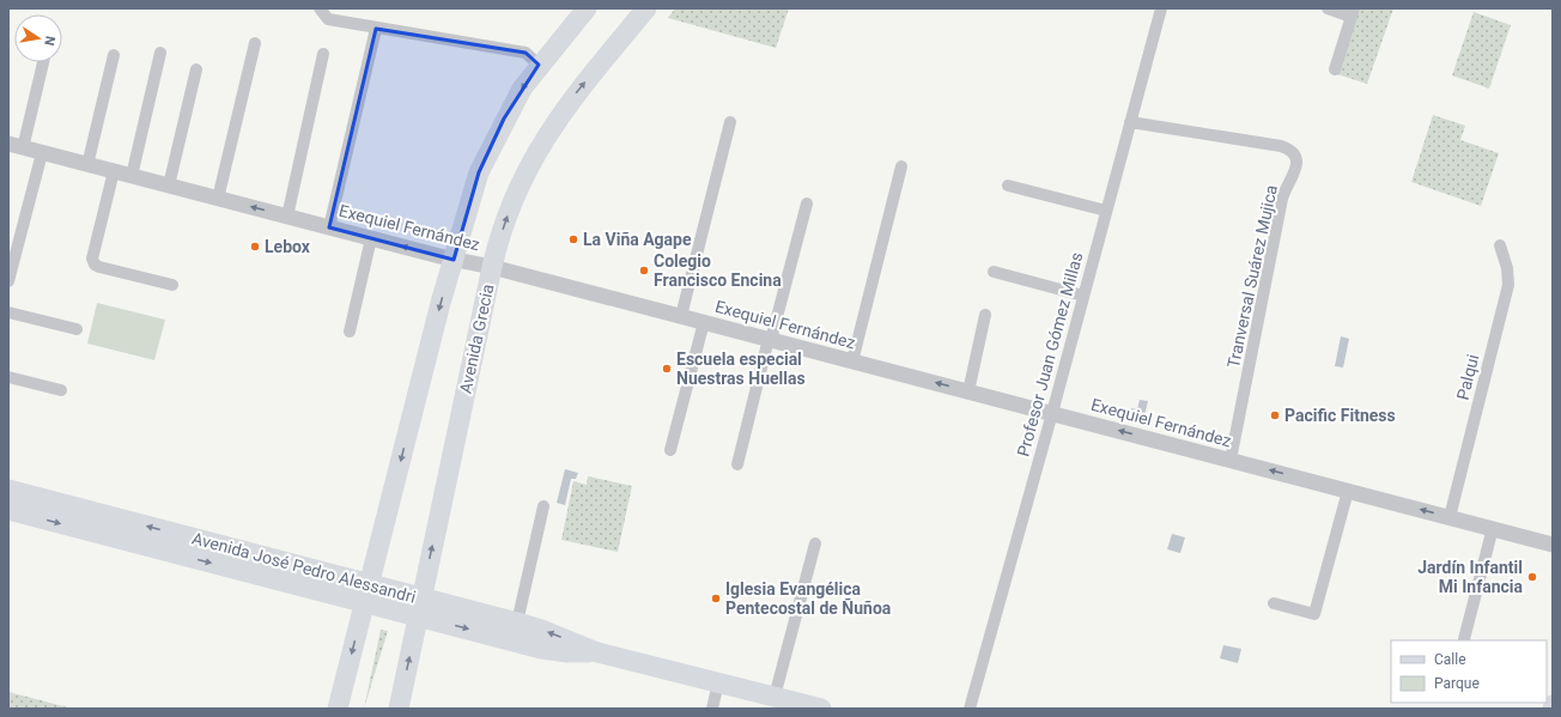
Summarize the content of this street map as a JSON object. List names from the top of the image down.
{
  "streets": {
    "main road": ["Avenida Grecia", "Avenida José Pedro Alessandri"],
    "street": [
      "Exequiel Fernández",
      "Tranversal Suárez Mujica",
      "Profesor Juan Gómez Millas",
      "Palqui"
    ]
  },
  "crossings": [
    ["Exequiel Fernández", "Tranversal Suárez Mujica"],
    ["Exequiel Fernández", "Avenida Grecia"],
    ["Exequiel Fernández", "Profesor Juan Gómez Millas"],
    ["Exequiel Fernández", "Palqui"],
    ["Tranversal Suárez Mujica", "Profesor Juan Gómez Millas"],
    ["Avenida Grecia", "Avenida José Pedro Alessandri"]
  ],
  "one_way": ["Exequiel Fernández"],
  "places": [
    "La Viña Agape",
    "Lebox",
    "Colegio Francisco Encina",
    "Escuela especial Nuestras Huellas",
    "Pacific Fitness",
    "Jardín Infantil Mi Infancia",
    "Iglesia Evangélica Pentecostal de Ñuñoa"
  ],
  "legend": ["Calle", "Parque"],
  "north": "right"
}
